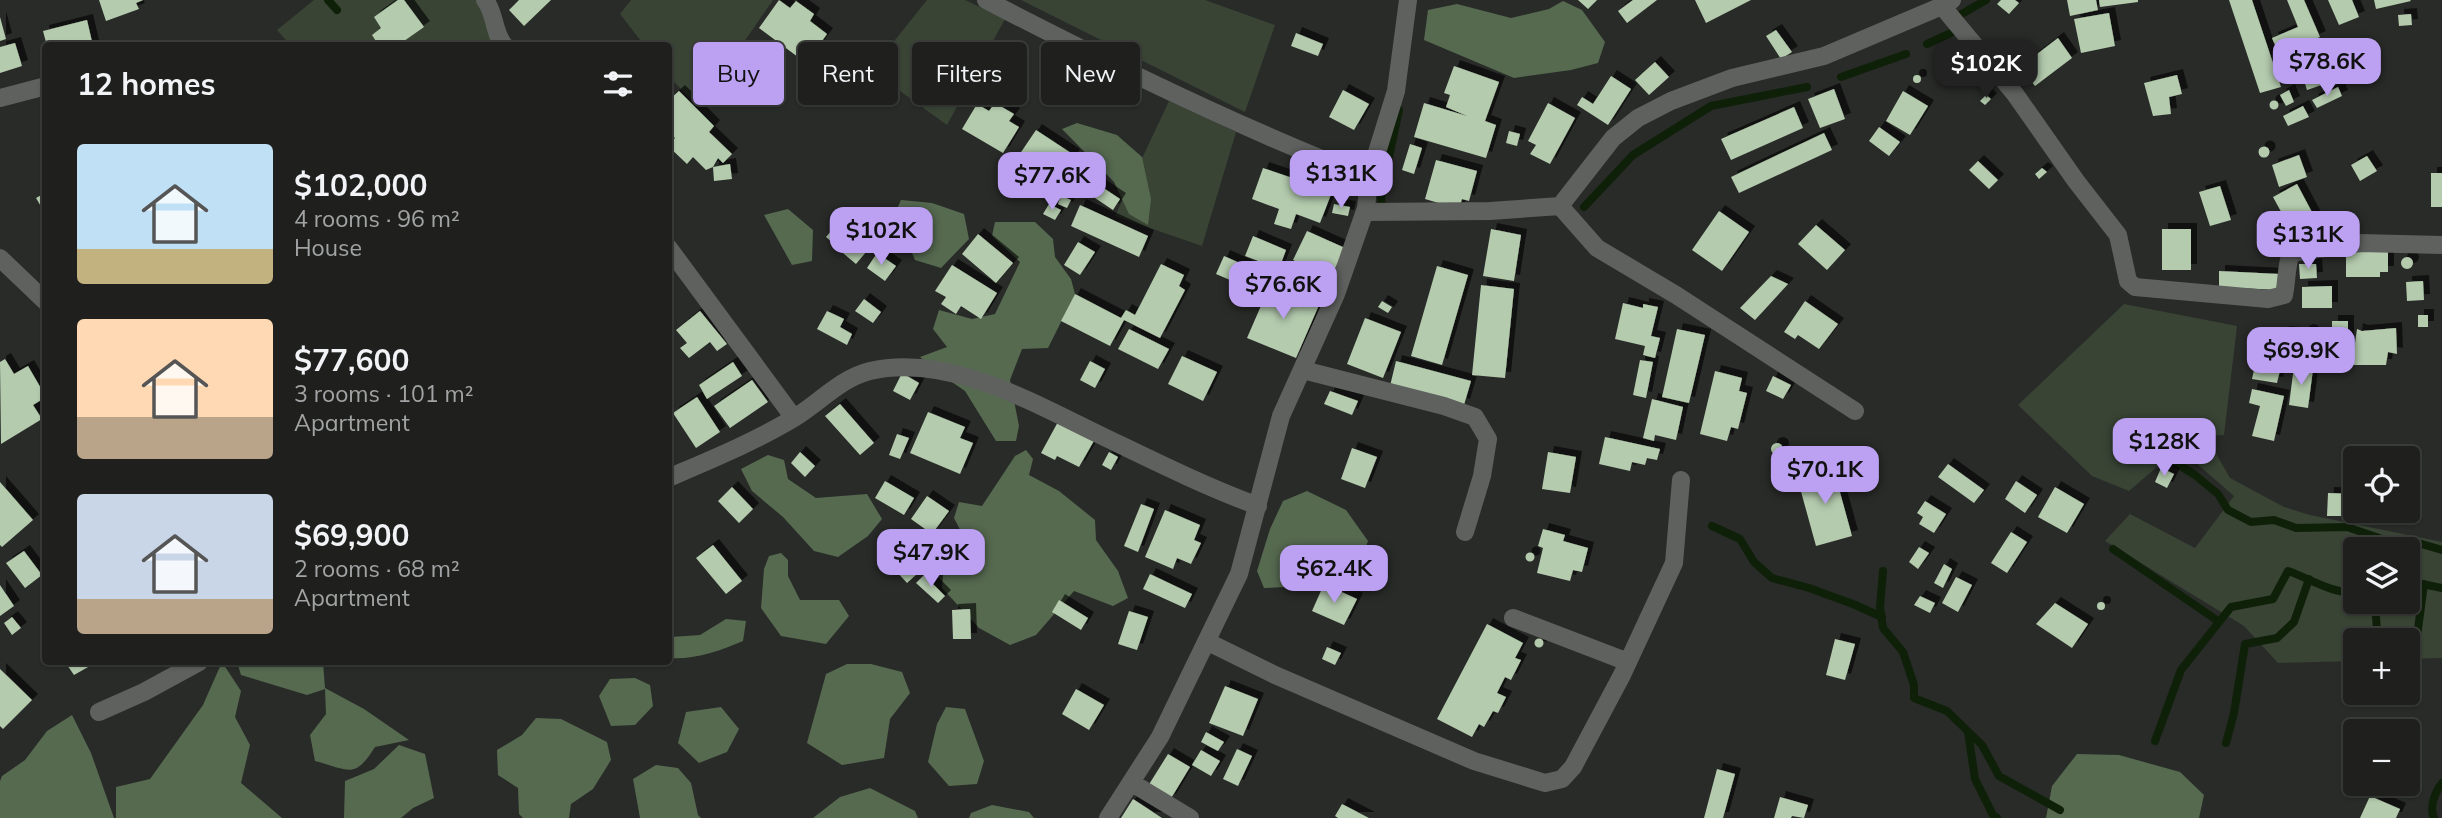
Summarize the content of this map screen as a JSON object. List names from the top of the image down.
{
  "page": {
    "price": [
      "$78.6K",
      "$102K",
      "$131K",
      "$77.6K",
      "$102K",
      "$131K",
      "$76.6K",
      "$69.9K",
      "$128K",
      "$70.1K",
      "$47.9K",
      "$62.4K"
    ],
    "chip": [
      "Buy",
      "Rent",
      "Filters",
      "New"
    ],
    "heading": "12 homes",
    "list": [
      {
        "name": "$102,000",
        "note": "4 rooms · 96 m² · House"
      },
      {
        "name": "$77,600",
        "note": "3 rooms · 101 m² · Apartment"
      },
      {
        "name": "$69,900",
        "note": "2 rooms · 68 m² · Apartment"
      }
    ],
    "map_buttons": ["+", "−"]
  }
}
